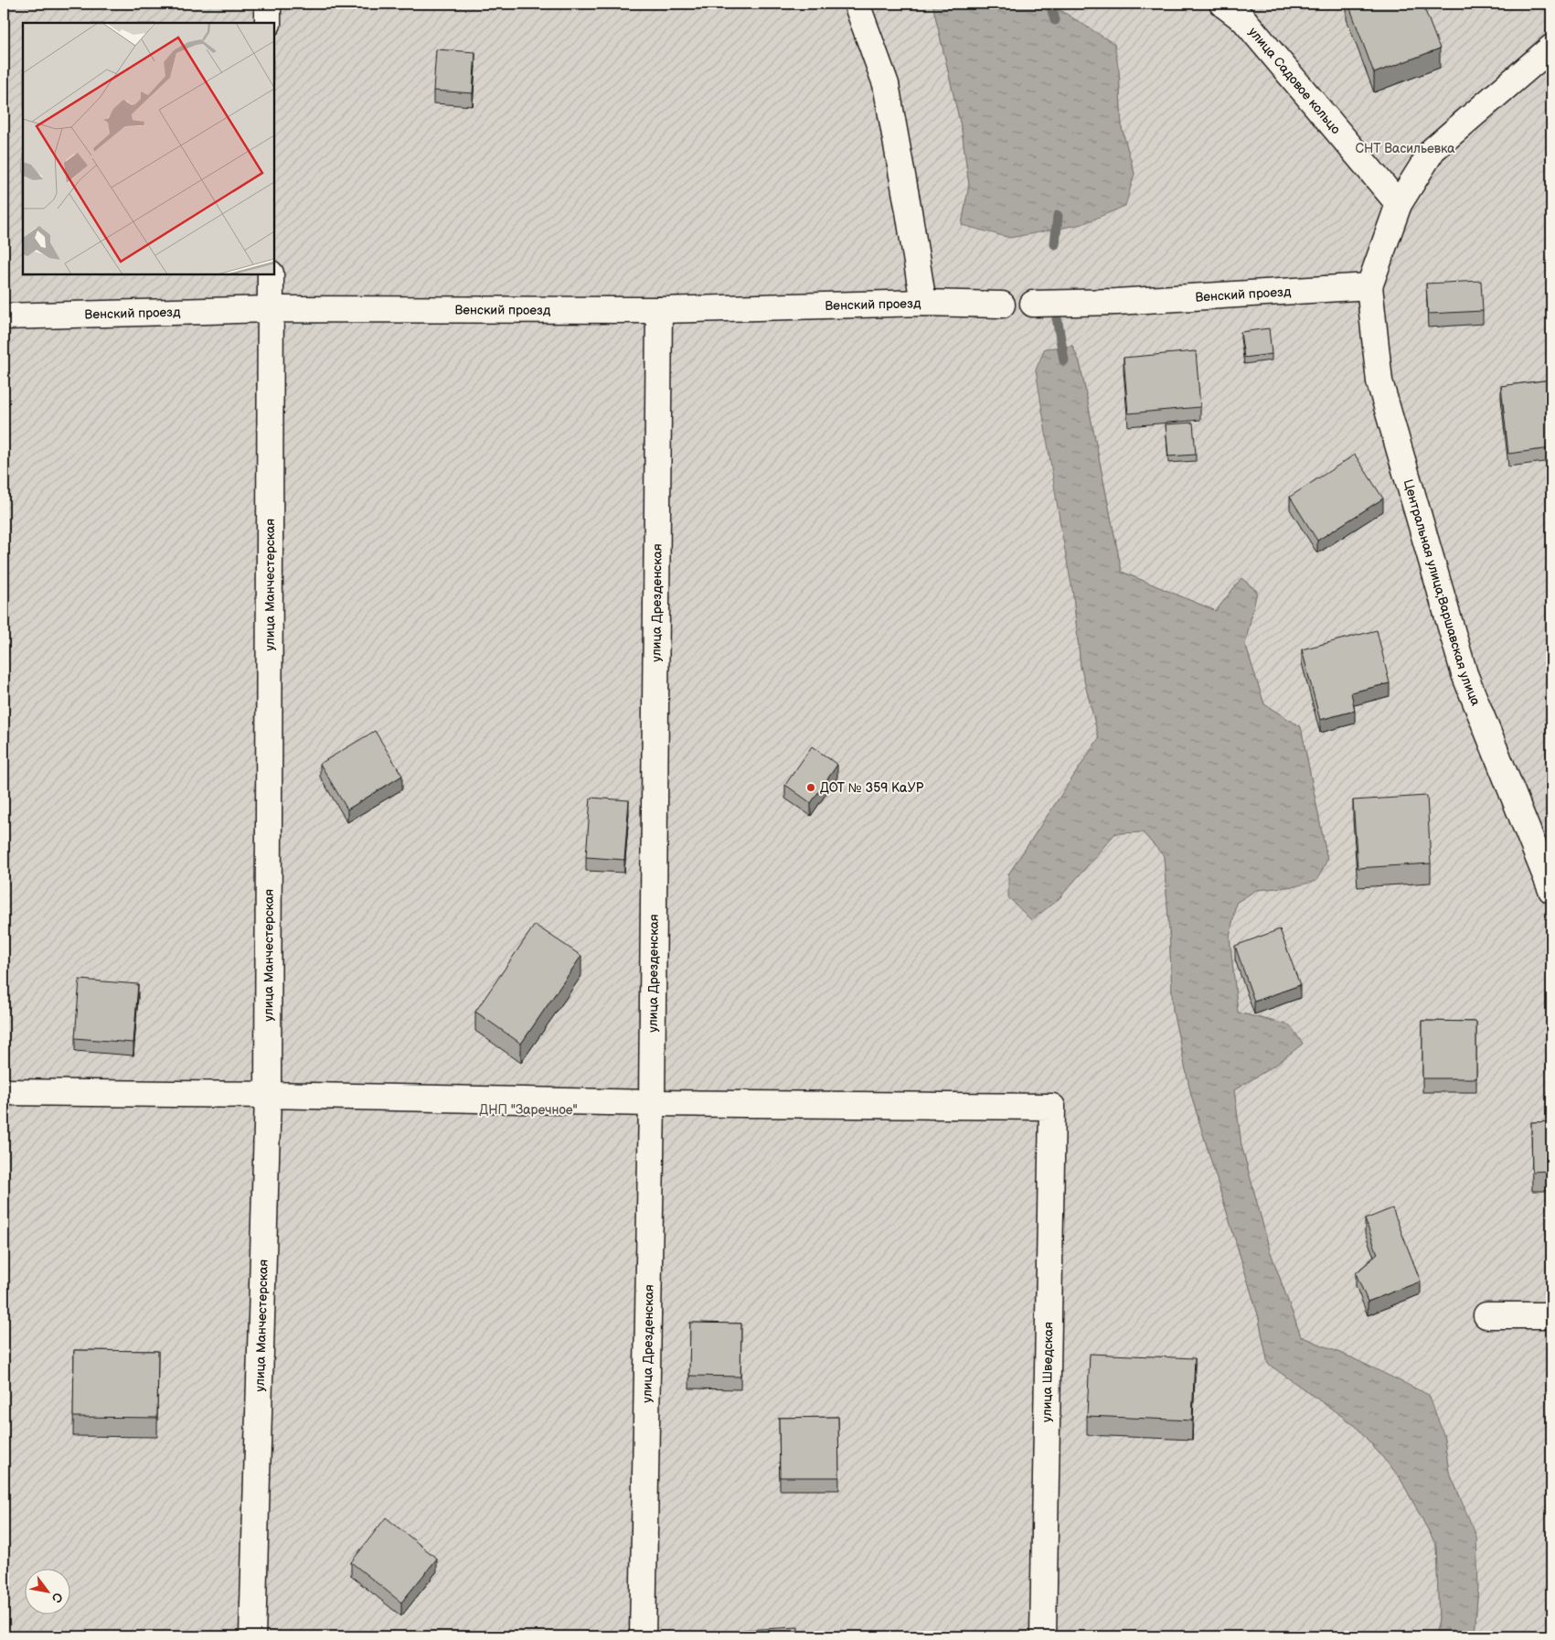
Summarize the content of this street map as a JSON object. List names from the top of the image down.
{
  "streets": {
    "street": [
      "улица Садовое кольцо",
      "Венский проезд",
      "улица Манчестерская",
      "Центральная улица;Варшавская улица",
      "улица Дрезденская",
      "улица Шведская"
    ]
  },
  "crossings": [
    ["Венский проезд", "улица Манчестерская"],
    ["Венский проезд", "Центральная улица;Варшавская улица"],
    ["Венский проезд", "улица Дрезденская"],
    ["улица Дрезденская", "улица Шведская"]
  ],
  "parks": ["СНТ Васильевка", "ДНП \"Заречное\""],
  "places": ["ДОТ № 359 КаУР"],
  "north": "bottom right"
}
